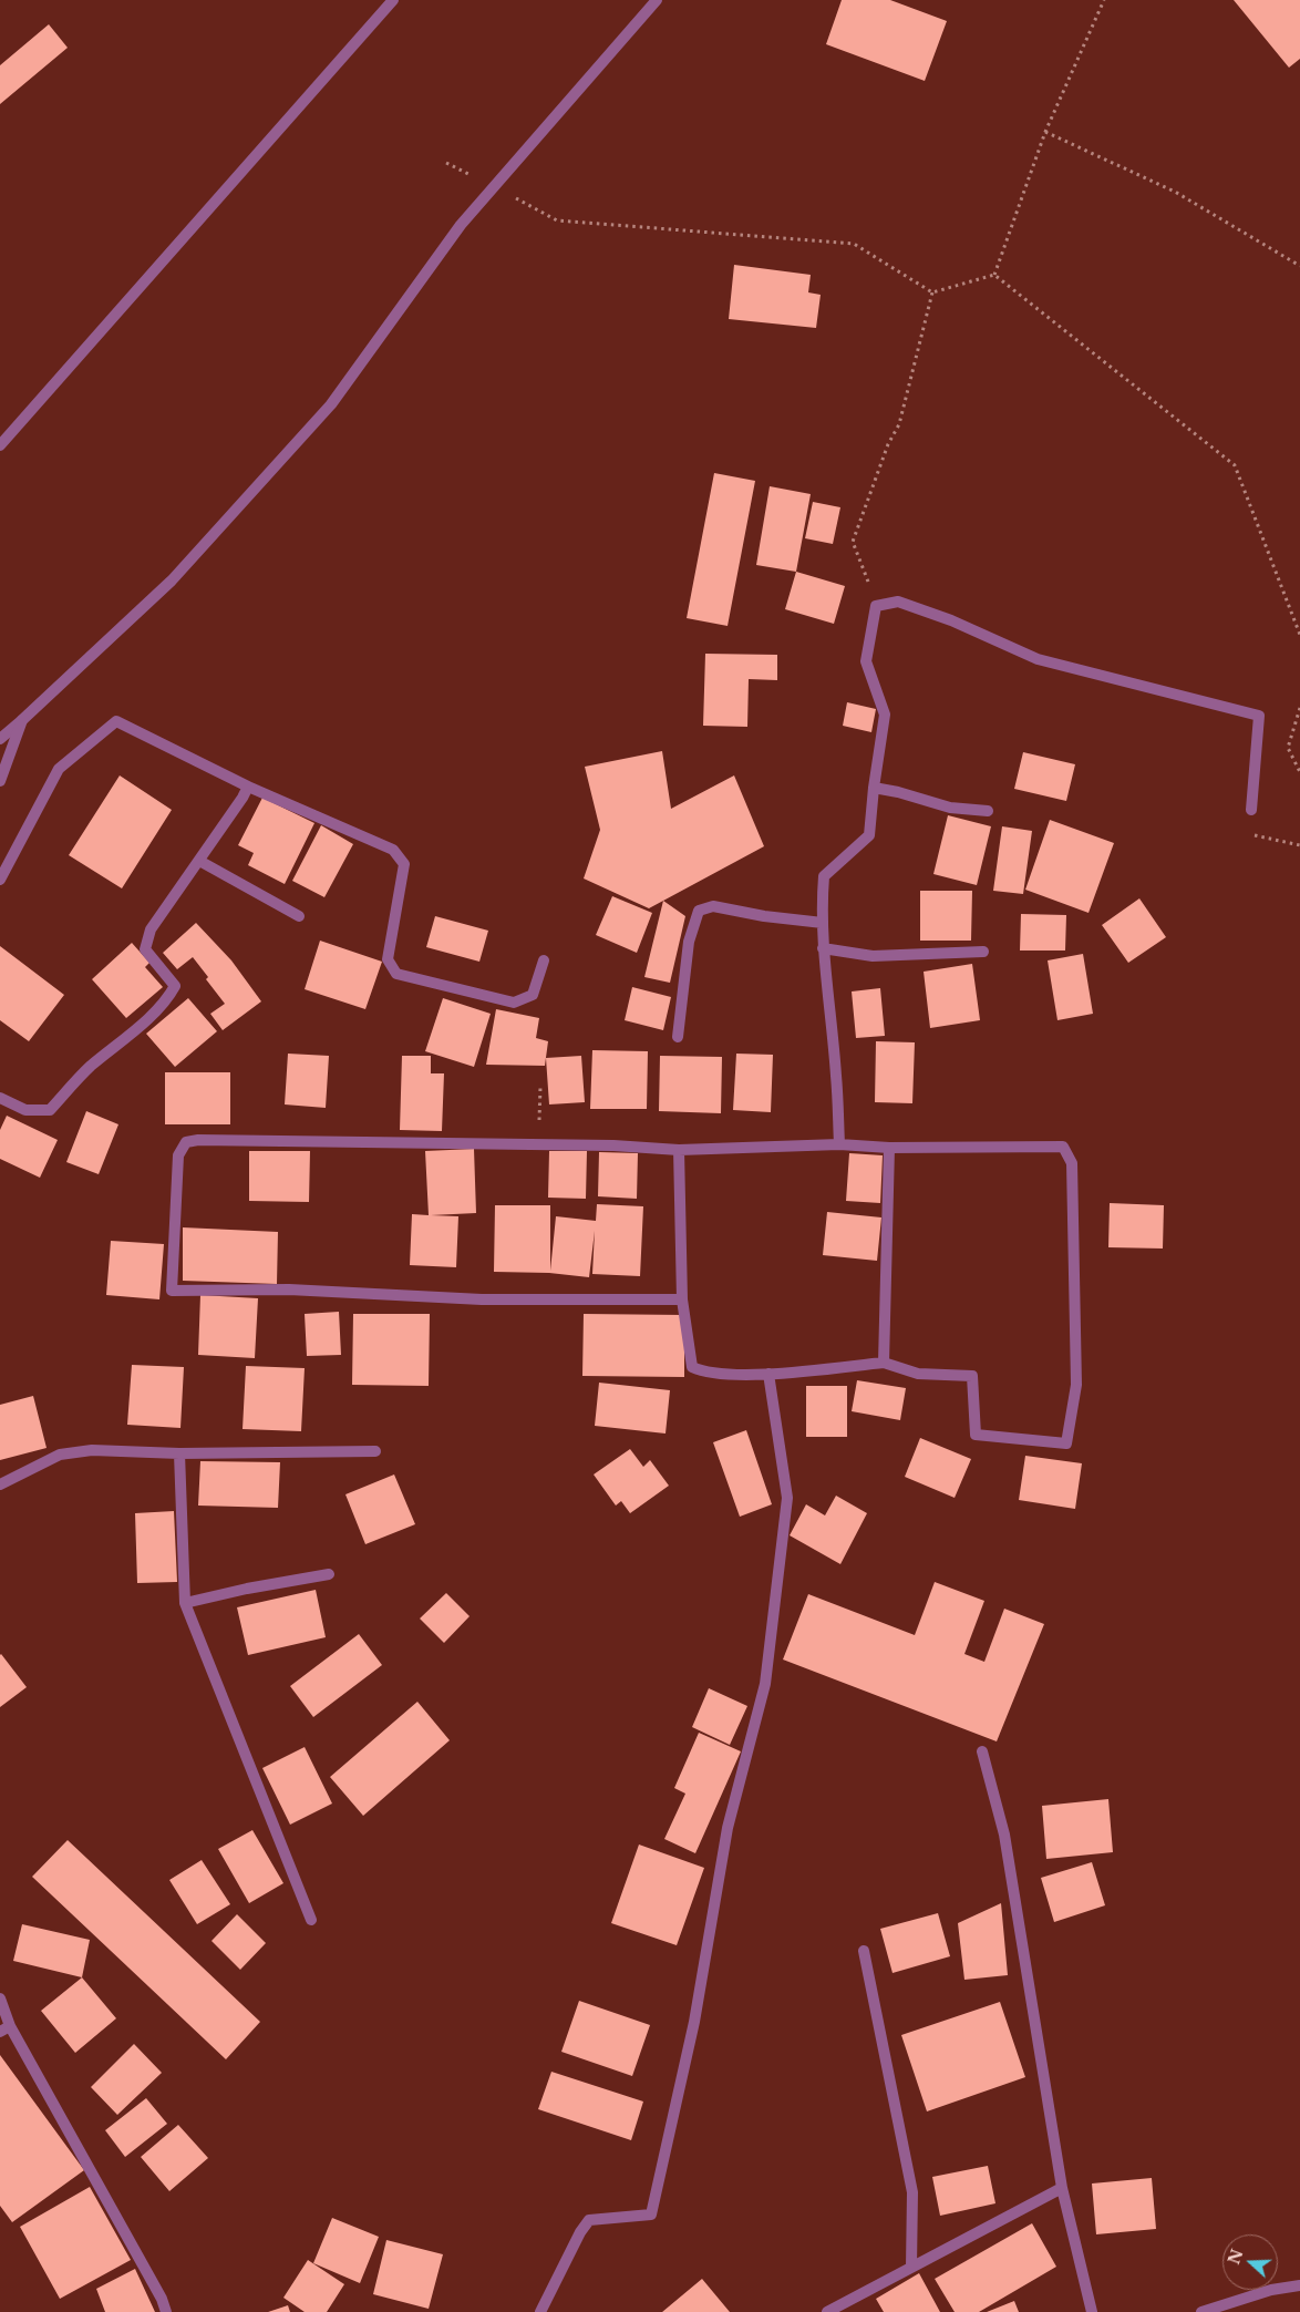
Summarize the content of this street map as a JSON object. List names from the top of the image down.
{
  "north": "left"
}
